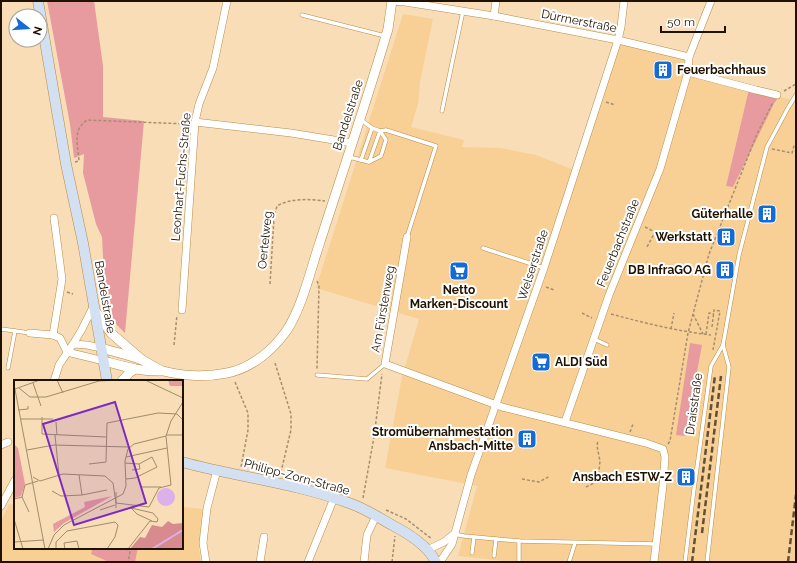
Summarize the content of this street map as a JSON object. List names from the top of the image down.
{
  "streets": {
    "main road": ["Bandelstraße", "Philipp-Zorn-Straße"],
    "street": [
      "Dürrnerstraße",
      "Leonhart-Fuchs-Straße",
      "Feuerbachstraße",
      "Welserstraße",
      "Am Fürstenweg"
    ],
    "lane": ["Draisstraße"],
    "path": ["Oertelweg"]
  },
  "crossings": [
    ["Dürrnerstraße", "Bandelstraße"],
    ["Dürrnerstraße", "Feuerbachstraße"],
    ["Dürrnerstraße", "Welserstraße"],
    ["Bandelstraße", "Oertelweg"],
    ["Welserstraße", "Am Fürstenweg"]
  ],
  "places": {
    "building": [
      "Feuerbachhaus",
      "Güterhalle",
      "Werkstatt",
      "DB InfraGO AG",
      "Stromübernahmestation Ansbach-Mitte",
      "Ansbach ESTW-Z"
    ],
    "supermarket": ["Netto Marken-Discount", "ALDI Süd"]
  },
  "scale_bar": "50 m",
  "north": "right"
}
